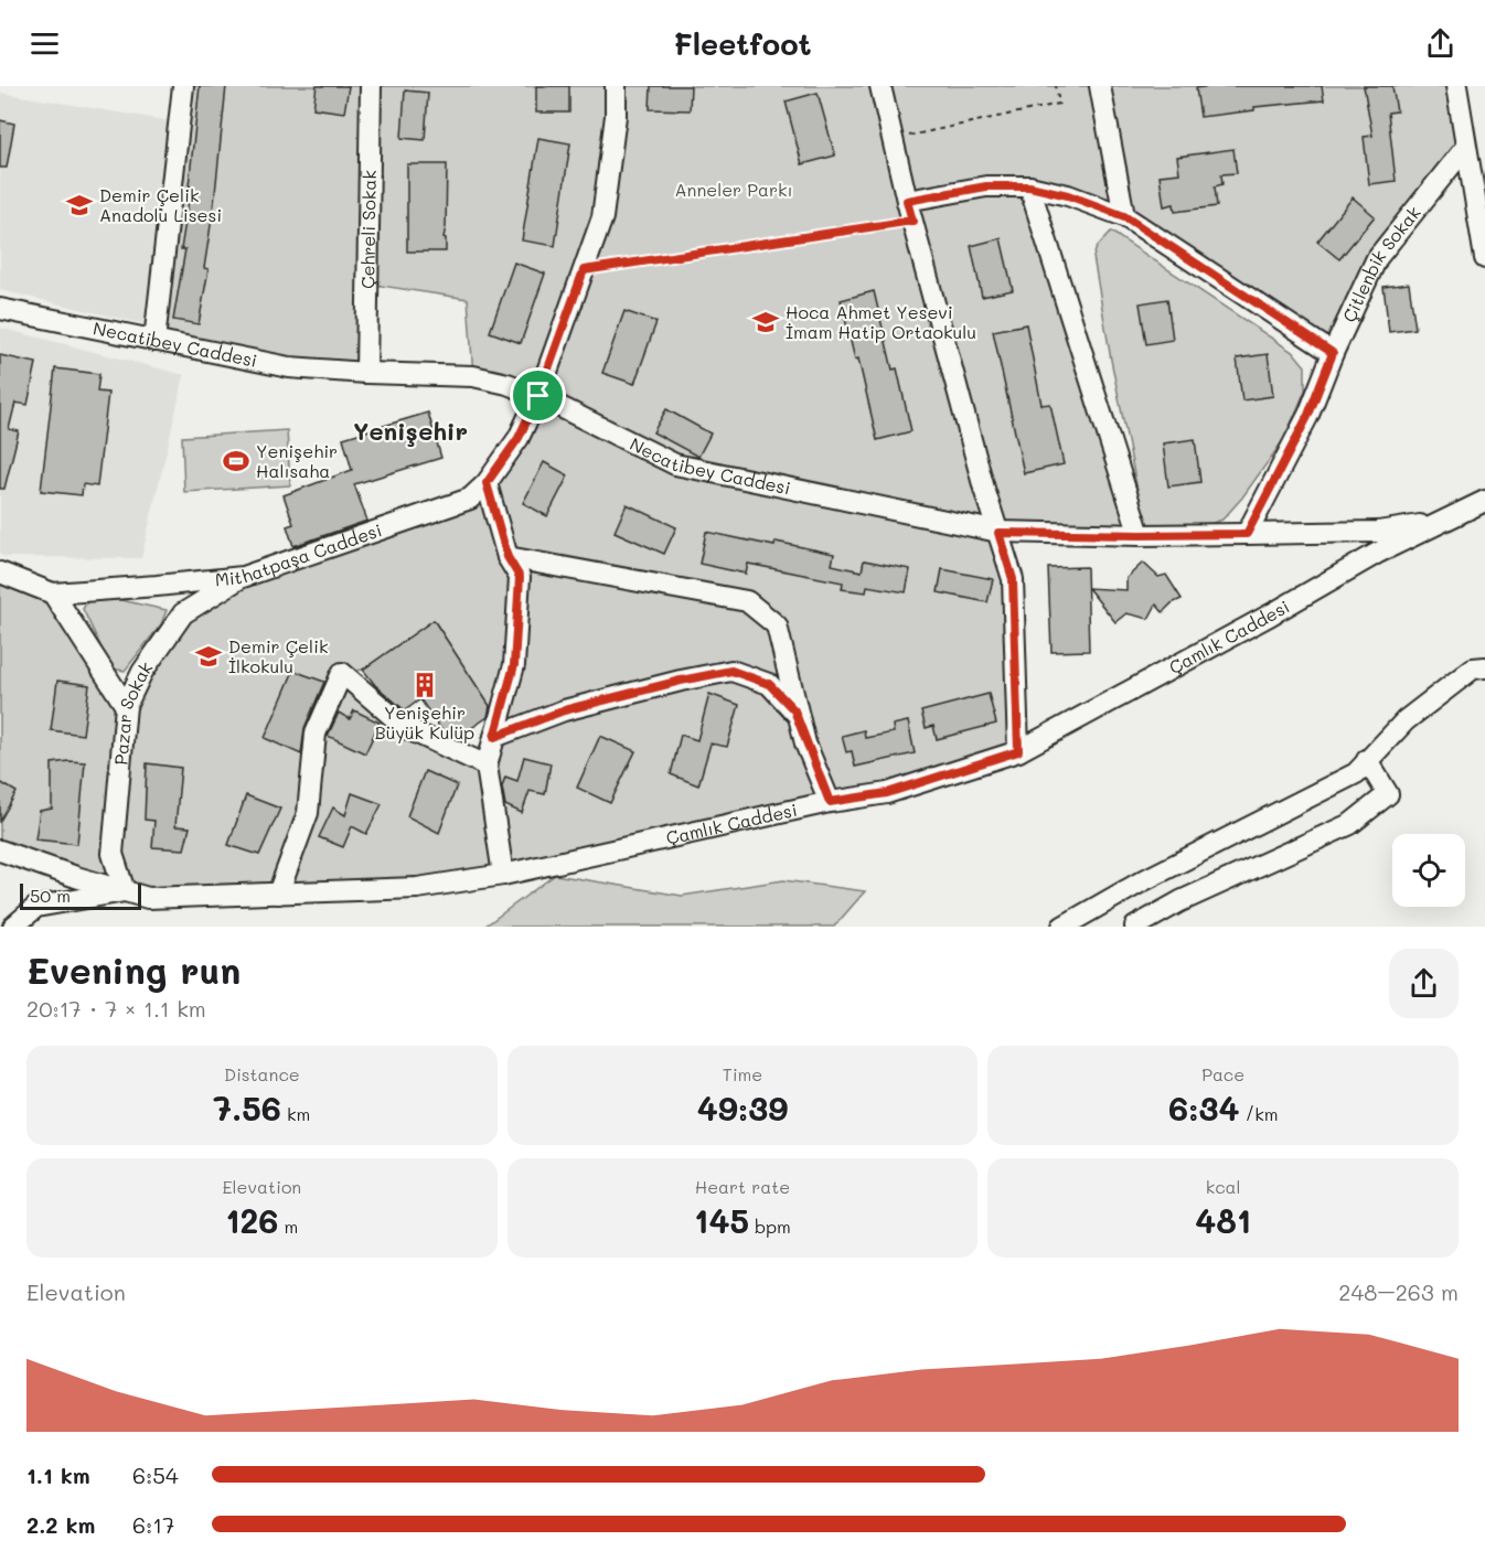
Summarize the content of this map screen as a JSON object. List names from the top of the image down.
{
  "streets": {
    "street": [
      "Çehreli Sokak",
      "Çitlenbik Sokak",
      "Necatibey Caddesi",
      "Mithatpaşa Caddesi",
      "Çamlık Caddesi",
      "Pazar Sokak"
    ]
  },
  "crossings": [
    ["Çehreli Sokak", "Necatibey Caddesi"],
    ["Çitlenbik Sokak", "Necatibey Caddesi"],
    ["Necatibey Caddesi", "Mithatpaşa Caddesi"],
    ["Necatibey Caddesi", "Çamlık Caddesi"],
    ["Mithatpaşa Caddesi", "Pazar Sokak"],
    ["Çamlık Caddesi", "Pazar Sokak"]
  ],
  "districts": ["Yenişehir"],
  "parks": ["Anneler Parkı"],
  "places": {
    "school or university": ["Demir Çelik Anadolu Lisesi", "Hoca Ahmet Yesevi İmam Hatip Ortaokulu", "Demir Çelik İlkokulu"],
    "sports": ["Yenişehir Halısaha"],
    "building": ["Yenişehir Büyük Kulüp"]
  },
  "scale_bar": "50 m",
  "page": {
    "header": "Fleetfoot",
    "scale": "50 m",
    "heading": ["Evening run", "20:17 · 7 × 1.1 km"],
    "stats": [
      ["Distance", "7.56 km"],
      ["Time", "49:39"],
      ["Pace", "6:34 /km"],
      ["Elevation", "126 m"],
      ["Heart rate", "145 bpm"],
      ["kcal", "481"]
    ],
    "chart": ["Elevation", "248–263 m"],
    "list": [
      {
        "name": "1.1 km",
        "note": "6:54"
      },
      {
        "name": "2.2 km",
        "note": "6:17"
      }
    ]
  }
}
